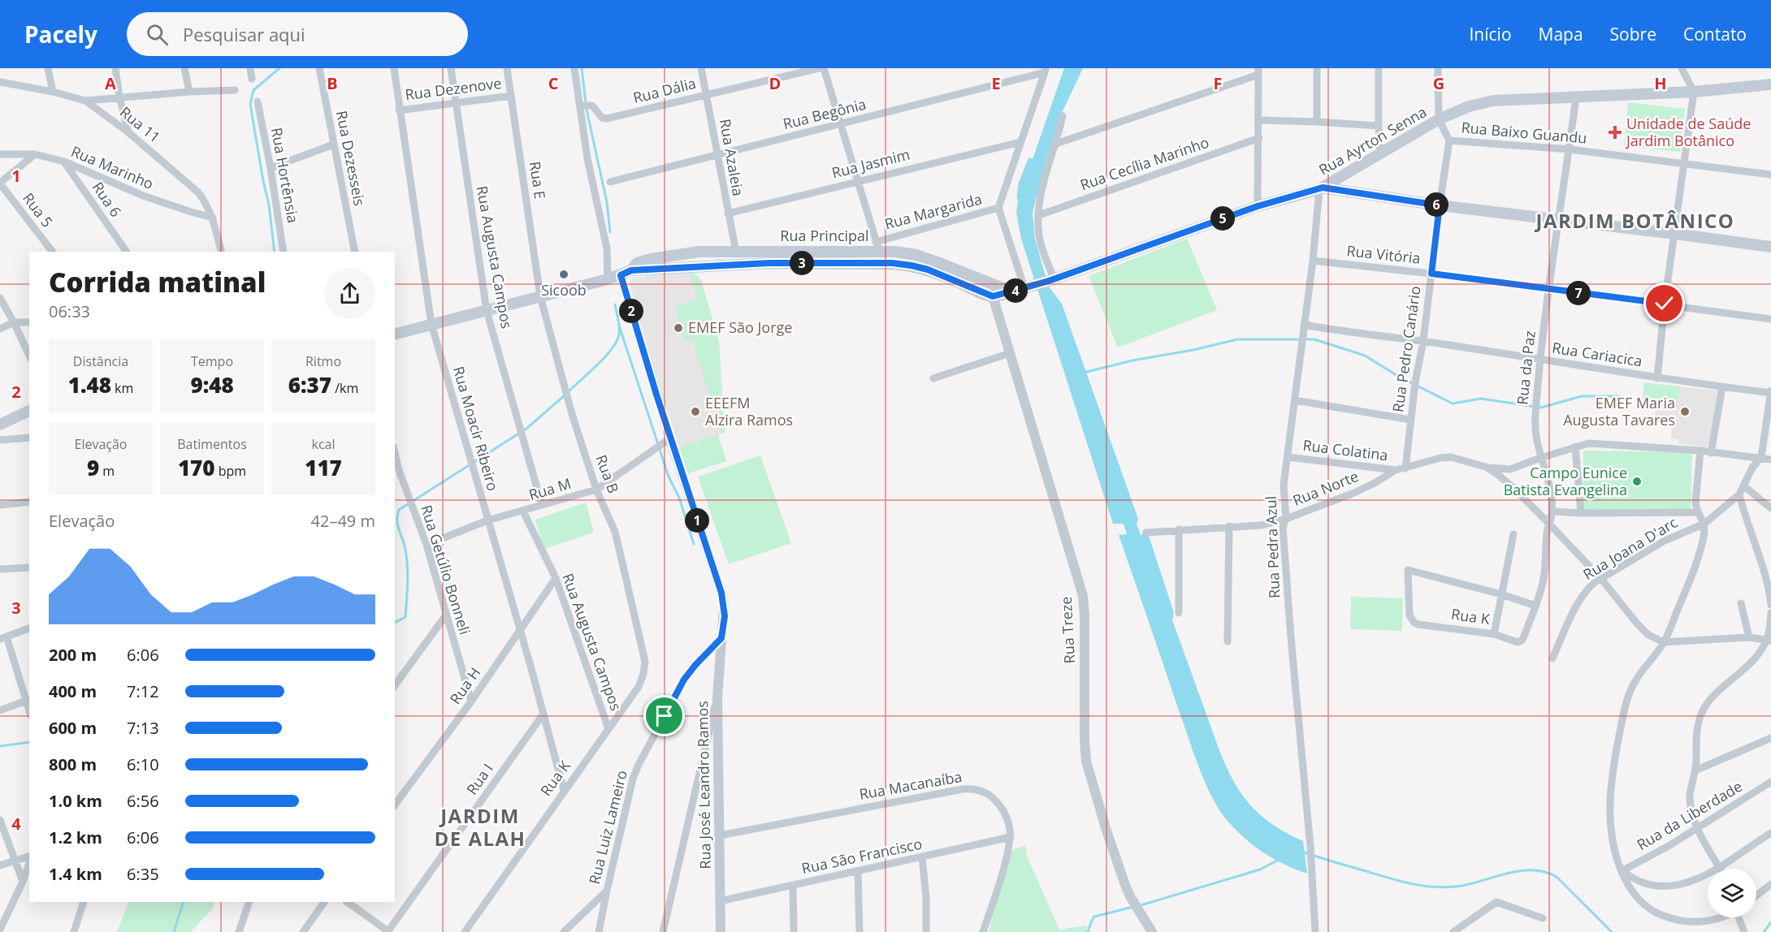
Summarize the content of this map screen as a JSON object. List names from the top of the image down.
{
  "streets": {
    "main road": ["Rua Ayrton Senna", "Rua Principal"],
    "street": [
      "Rua Dezenove",
      "Rua Dália",
      "Rua Begônia",
      "Rua 11",
      "Rua Baixo Guandu",
      "Rua Azaleia",
      "Rua Dezesseis",
      "Rua Jasmim",
      "Rua Cecília Marinho",
      "Rua Marinho",
      "Rua Hortênsia",
      "Rua E",
      "Rua 6",
      "Rua 5",
      "Rua Margarida",
      "Rua Vitória",
      "Rua Augusta Campos",
      "Rua Pedro Canário",
      "Rua Cariacica",
      "Rua da Paz",
      "Rua Moacir Ribeiro",
      "Rua Colatina",
      "Rua B",
      "Rua Norte",
      "Rua M",
      "Rua Pedra Azul",
      "Rua Joana D'arc",
      "Rua Getúlio Bonneli",
      "Rua K",
      "Rua Treze",
      "Rua H",
      "Rua I",
      "Rua José Leandro Ramos",
      "Rua Macanaíba",
      "Rua da Liberdade",
      "Rua Luiz Lameiro",
      "Rua São Francisco"
    ]
  },
  "crossings": [
    ["Rua Dezenove", "Rua E"],
    ["Rua Dezenove", "Rua Augusta Campos"],
    ["Rua Dezenove", "Rua Moacir Ribeiro"],
    ["Rua Dália", "Rua Azaleia"],
    ["Rua Begônia", "Rua Azaleia"],
    ["Rua 11", "Rua Marinho"],
    ["Rua Baixo Guandu", "Rua Pedro Canário"],
    ["Rua Baixo Guandu", "Rua da Paz"],
    ["Rua Ayrton Senna", "Rua Principal"],
    ["Rua Ayrton Senna", "Rua da Paz"],
    ["Rua Ayrton Senna", "Rua Pedra Azul"],
    ["Rua Azaleia", "Rua Jasmim"],
    ["Rua Azaleia", "Rua Principal"],
    ["Rua Marinho", "Rua 6"],
    ["Rua E", "Rua Principal"],
    ["Rua E", "Rua B"],
    ["Rua Margarida", "Rua Principal"],
    ["Rua Principal", "Rua Augusta Campos"],
    ["Rua Principal", "Rua Moacir Ribeiro"],
    ["Rua Principal", "Rua B"],
    ["Rua Principal", "Rua Treze"],
    ["Rua Principal", "Rua José Leandro Ramos"],
    ["Rua Vitória", "Rua Pedro Canário"],
    ["Rua Vitória", "Rua da Paz"],
    ["Rua Vitória", "Rua Pedra Azul"],
    ["Rua Augusta Campos", "Rua M"],
    ["Rua Augusta Campos", "Rua K"],
    ["Rua Augusta Campos", "Rua H"],
    ["Rua Pedro Canário", "Rua Cariacica"],
    ["Rua Pedro Canário", "Rua Colatina"],
    ["Rua Cariacica", "Rua da Paz"],
    ["Rua Cariacica", "Rua Pedra Azul"],
    ["Rua da Paz", "Rua Colatina"],
    ["Rua da Paz", "Rua K"],
    ["Rua Moacir Ribeiro", "Rua M"],
    ["Rua Moacir Ribeiro", "Rua K"],
    ["Rua Moacir Ribeiro", "Rua H"],
    ["Rua Moacir Ribeiro", "Rua I"],
    ["Rua Colatina", "Rua Norte"],
    ["Rua Colatina", "Rua Pedra Azul"],
    ["Rua B", "Rua M"],
    ["Rua B", "Rua K"],
    ["Rua Norte", "Rua Pedra Azul"],
    ["Rua M", "Rua Getúlio Bonneli"],
    ["Rua M", "Rua José Leandro Ramos"],
    ["Rua Getúlio Bonneli", "Rua H"],
    ["Rua José Leandro Ramos", "Rua Macanaíba"],
    ["Rua José Leandro Ramos", "Rua Luiz Lameiro"],
    ["Rua José Leandro Ramos", "Rua São Francisco"],
    ["Rua Macanaíba", "Rua São Francisco"]
  ],
  "districts": ["JARDIM BOTÂNICO", "JARDIM DE ALAH"],
  "places": {
    "health": ["Unidade de Saúde Jardim Botânico"],
    "other": [
      "Sicoob",
      "EMEF São Jorge",
      "EEEFM Alzira Ramos",
      "EMEF Maria Augusta Tavares",
      "Campo Eunice Batista Evangelina"
    ]
  },
  "page": {
    "header": "Pacely",
    "search": "Pesquisar aqui",
    "nav": [
      "Início",
      "Mapa",
      "Sobre",
      "Contato"
    ],
    "pins": [
      "6",
      "5",
      "3",
      "4",
      "7",
      "2",
      "1"
    ],
    "heading": ["Corrida matinal", "06:33"],
    "stats": [
      ["Distância", "1.48 km"],
      ["Tempo", "9:48"],
      ["Ritmo", "6:37 /km"],
      ["Elevação", "9 m"],
      ["Batimentos", "170 bpm"],
      ["kcal", "117"]
    ],
    "chart": ["Elevação", "42–49 m"],
    "list": [
      {
        "name": "200 m",
        "note": "6:06"
      },
      {
        "name": "400 m",
        "note": "7:12"
      },
      {
        "name": "600 m",
        "note": "7:13"
      },
      {
        "name": "800 m",
        "note": "6:10"
      },
      {
        "name": "1.0 km",
        "note": "6:56"
      },
      {
        "name": "1.2 km",
        "note": "6:06"
      },
      {
        "name": "1.4 km",
        "note": "6:35"
      }
    ]
  },
  "grid": {
    "columns": [
      "A",
      "B",
      "C",
      "D",
      "E",
      "F",
      "G",
      "H"
    ],
    "rows": [
      "1",
      "2",
      "3",
      "4"
    ]
  }
}
